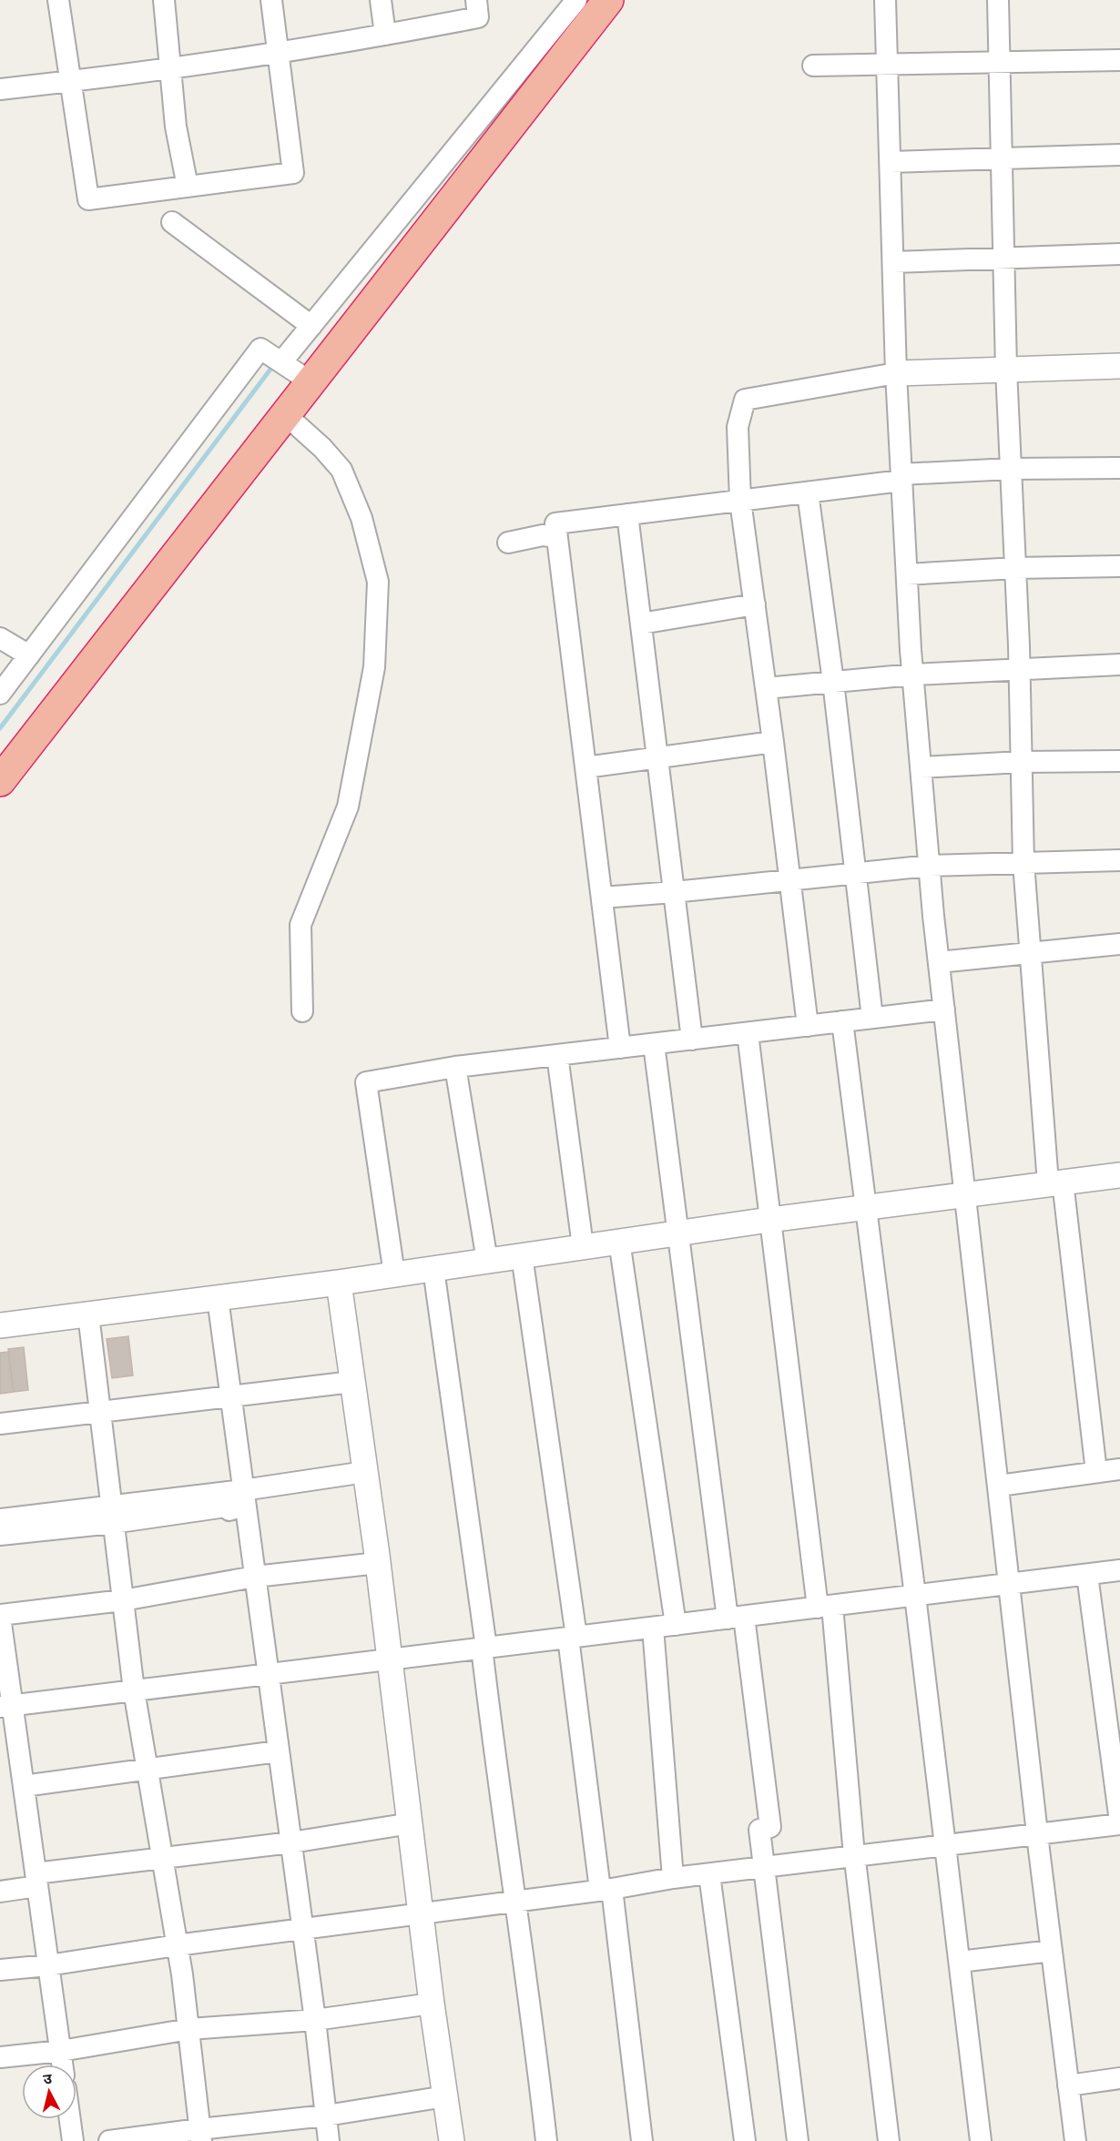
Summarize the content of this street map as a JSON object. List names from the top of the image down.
{
  "north": "top"
}
